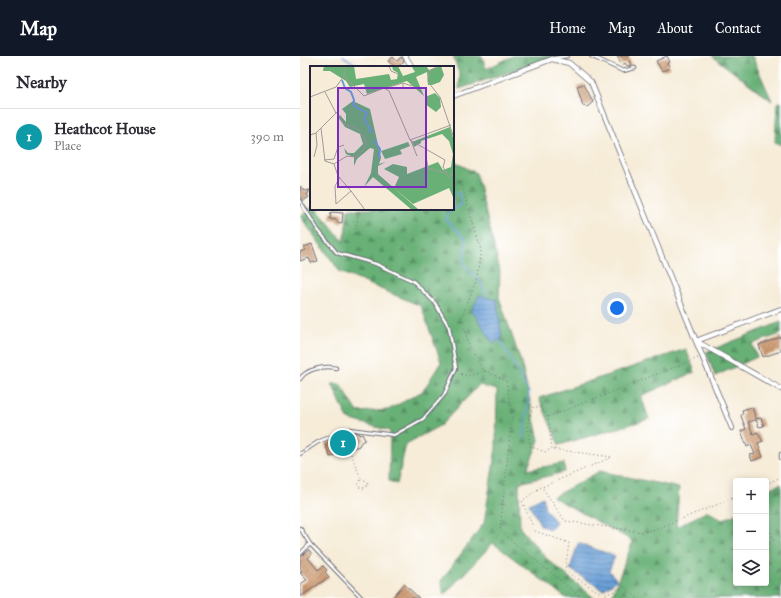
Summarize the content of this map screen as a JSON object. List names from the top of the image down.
{
  "page": {
    "header": "Map",
    "nav": [
      "Home",
      "Map",
      "About",
      "Contact"
    ],
    "heading": "Nearby",
    "list": [
      {
        "mark": "1",
        "name": "Heathcot House",
        "note": "Place",
        "value": "390 m"
      }
    ],
    "pins": "1",
    "map_buttons": ["+", "−"]
  }
}
